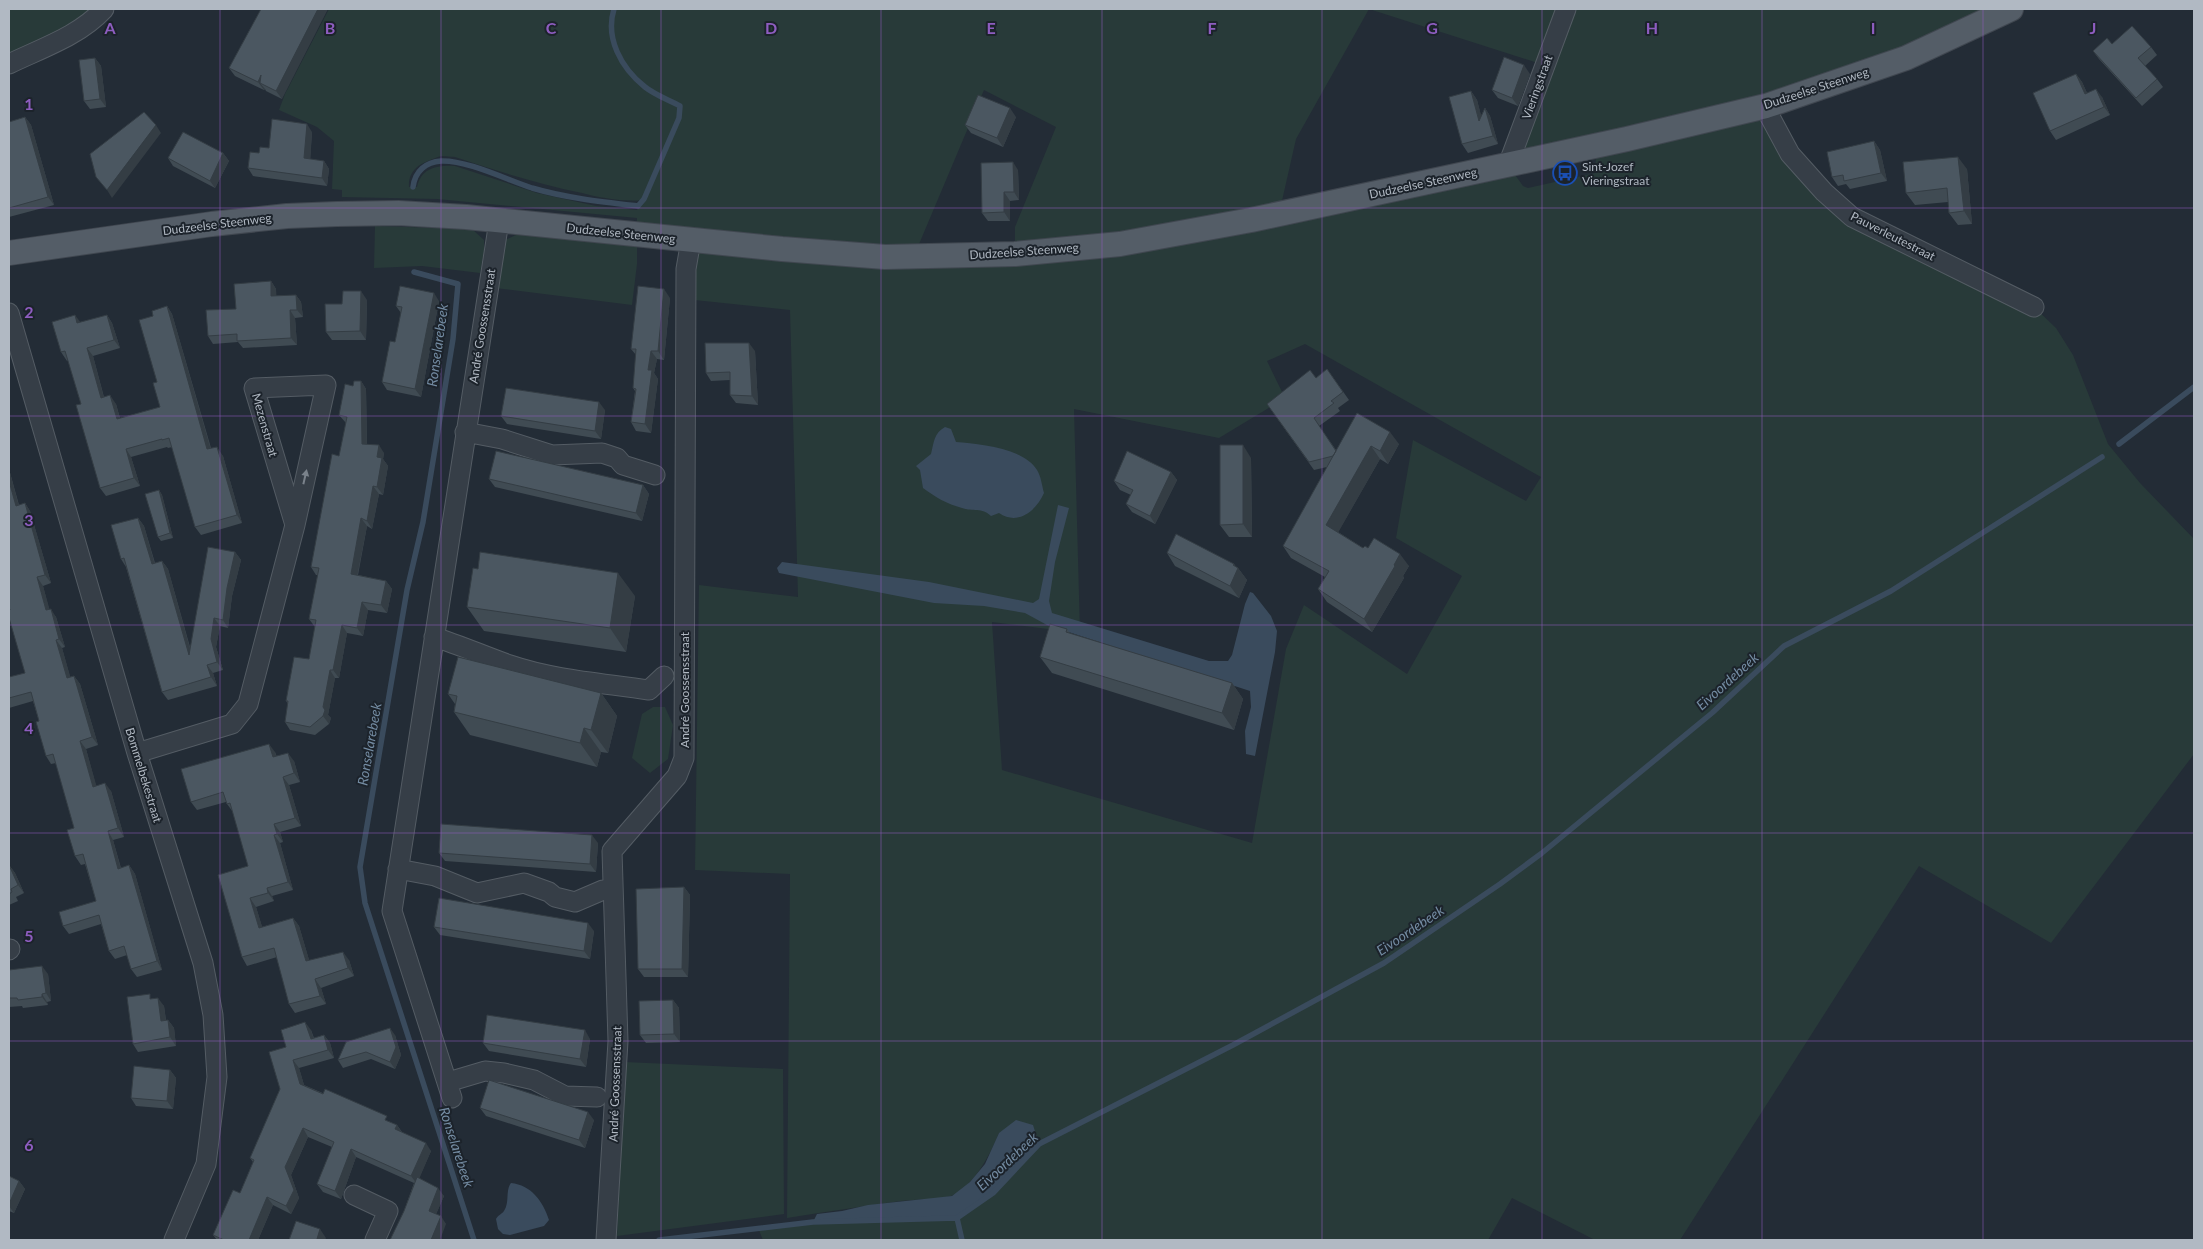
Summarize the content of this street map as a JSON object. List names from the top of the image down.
{
  "streets": {
    "main road": ["Dudzeelse Steenweg"],
    "street": [
      "Vieringstraat",
      "Pauverleutestraat",
      "André Goossensstraat",
      "Mezenstraat",
      "Bommelbekestraat"
    ]
  },
  "crossings": [
    ["Vieringstraat", "Dudzeelse Steenweg"],
    ["Dudzeelse Steenweg", "Pauverleutestraat"],
    ["Dudzeelse Steenweg", "André Goossensstraat"],
    ["Mezenstraat", "Bommelbekestraat"]
  ],
  "water": ["Ronselarebeek", "Eivoordebeek"],
  "places": {
    "bus stop": ["Sint-Jozef Vieringstraat"]
  },
  "grid": {
    "columns": [
      "A",
      "B",
      "C",
      "D",
      "E",
      "F",
      "G",
      "H",
      "I",
      "J"
    ],
    "rows": [
      "1",
      "2",
      "3",
      "4",
      "5",
      "6"
    ]
  }
}
